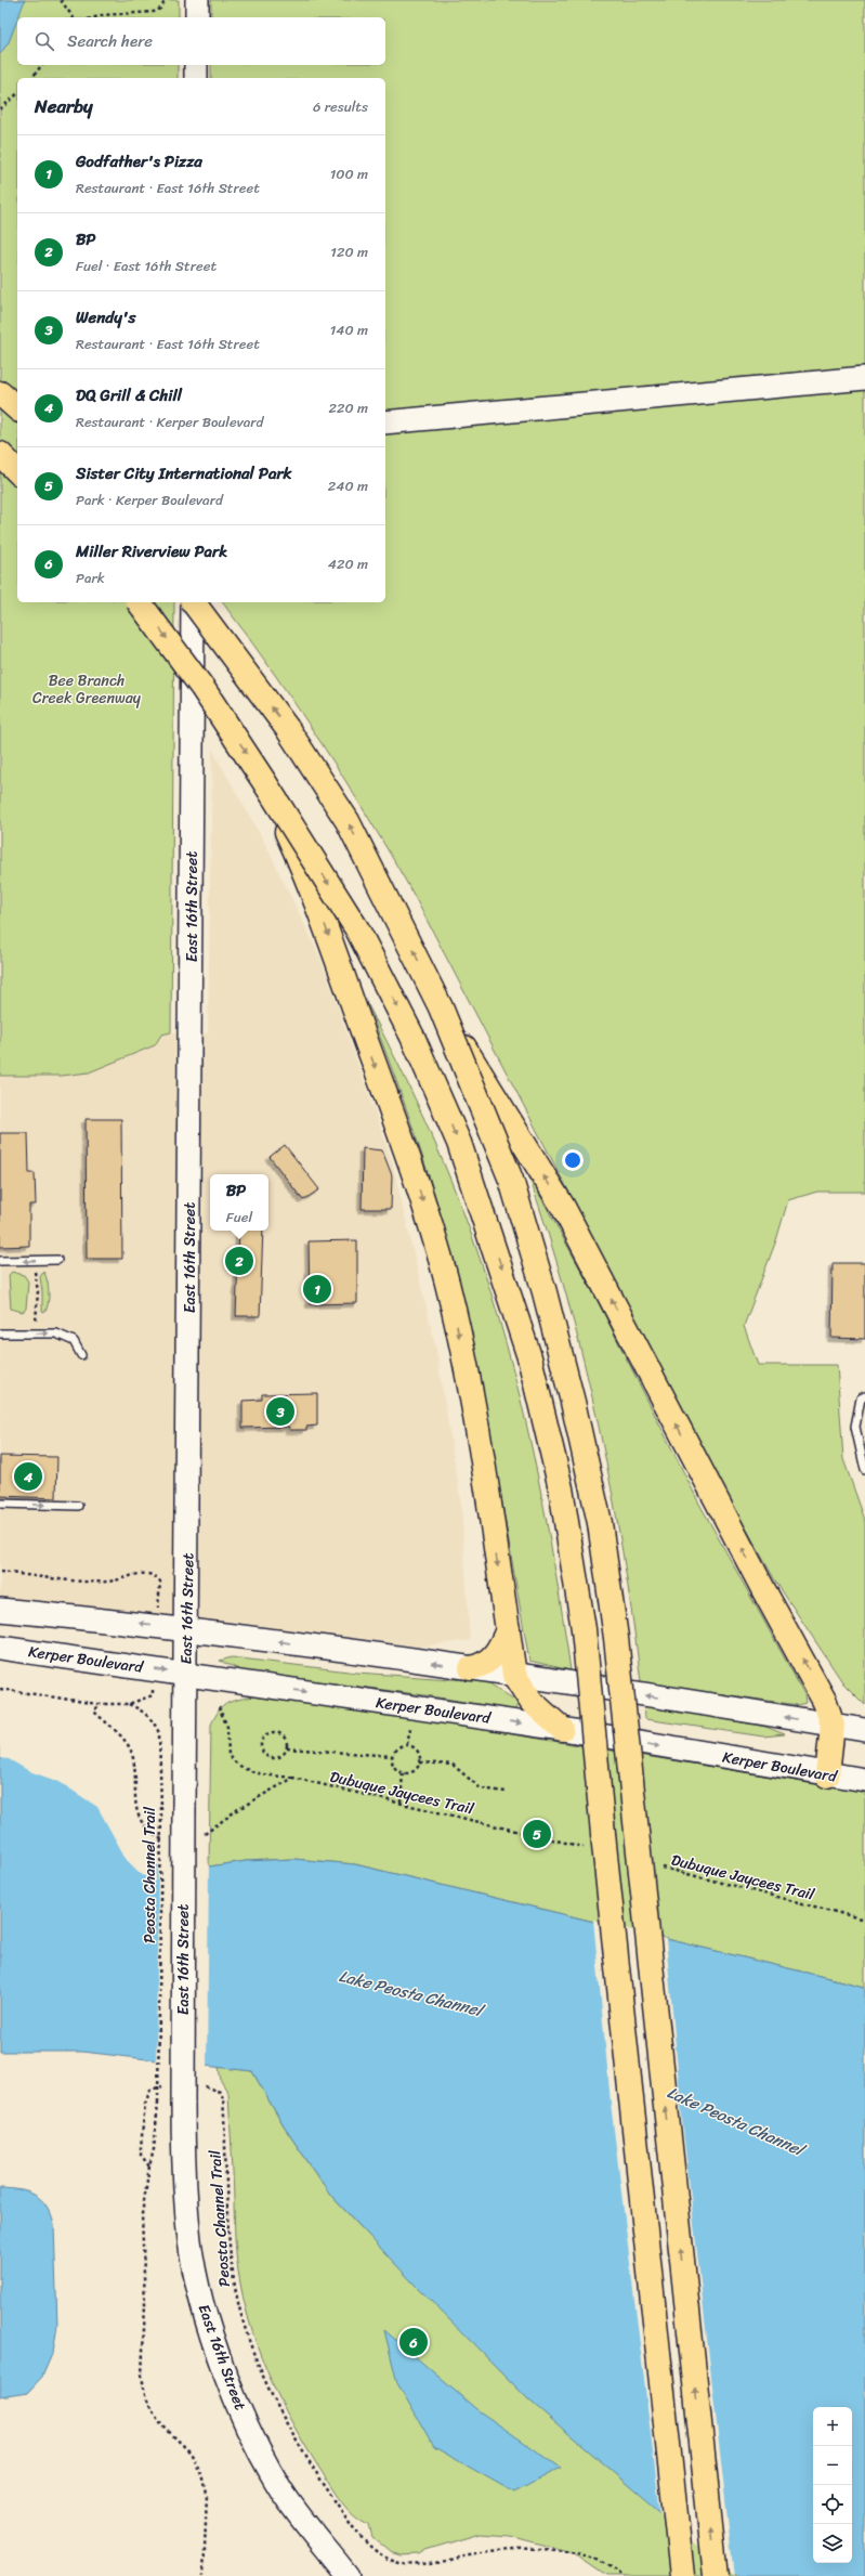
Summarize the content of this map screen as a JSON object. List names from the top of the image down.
{
  "streets": {
    "main road": ["East 16th Street", "Kerper Boulevard"],
    "path": ["Dubuque Jaycees Trail", "Peosta Channel Trail"]
  },
  "crossings": [
    ["East 16th Street", "Kerper Boulevard"],
    ["East 16th Street", "Peosta Channel Trail"]
  ],
  "water": ["Lake Peosta Channel"],
  "parks": ["Bee Branch Creek Greenway"],
  "page": {
    "search": "Search here",
    "heading": ["Nearby", "6 results"],
    "list": [
      {
        "mark": "1",
        "name": "Godfather's Pizza",
        "note": "Restaurant · East 16th Street",
        "value": "100 m"
      },
      {
        "mark": "2",
        "name": "BP",
        "note": "Fuel · East 16th Street",
        "value": "120 m"
      },
      {
        "mark": "3",
        "name": "Wendy's",
        "note": "Restaurant · East 16th Street",
        "value": "140 m"
      },
      {
        "mark": "4",
        "name": "DQ Grill & Chill",
        "note": "Restaurant · Kerper Boulevard",
        "value": "220 m"
      },
      {
        "mark": "5",
        "name": "Sister City International Park",
        "note": "Park · Kerper Boulevard",
        "value": "240 m"
      },
      {
        "mark": "6",
        "name": "Miller Riverview Park",
        "note": "Park",
        "value": "420 m"
      }
    ],
    "popup": ["BP", "Fuel"],
    "pins": [
      "2",
      "1",
      "3",
      "4",
      "5",
      "6"
    ],
    "map_buttons": ["+", "−"]
  }
}
